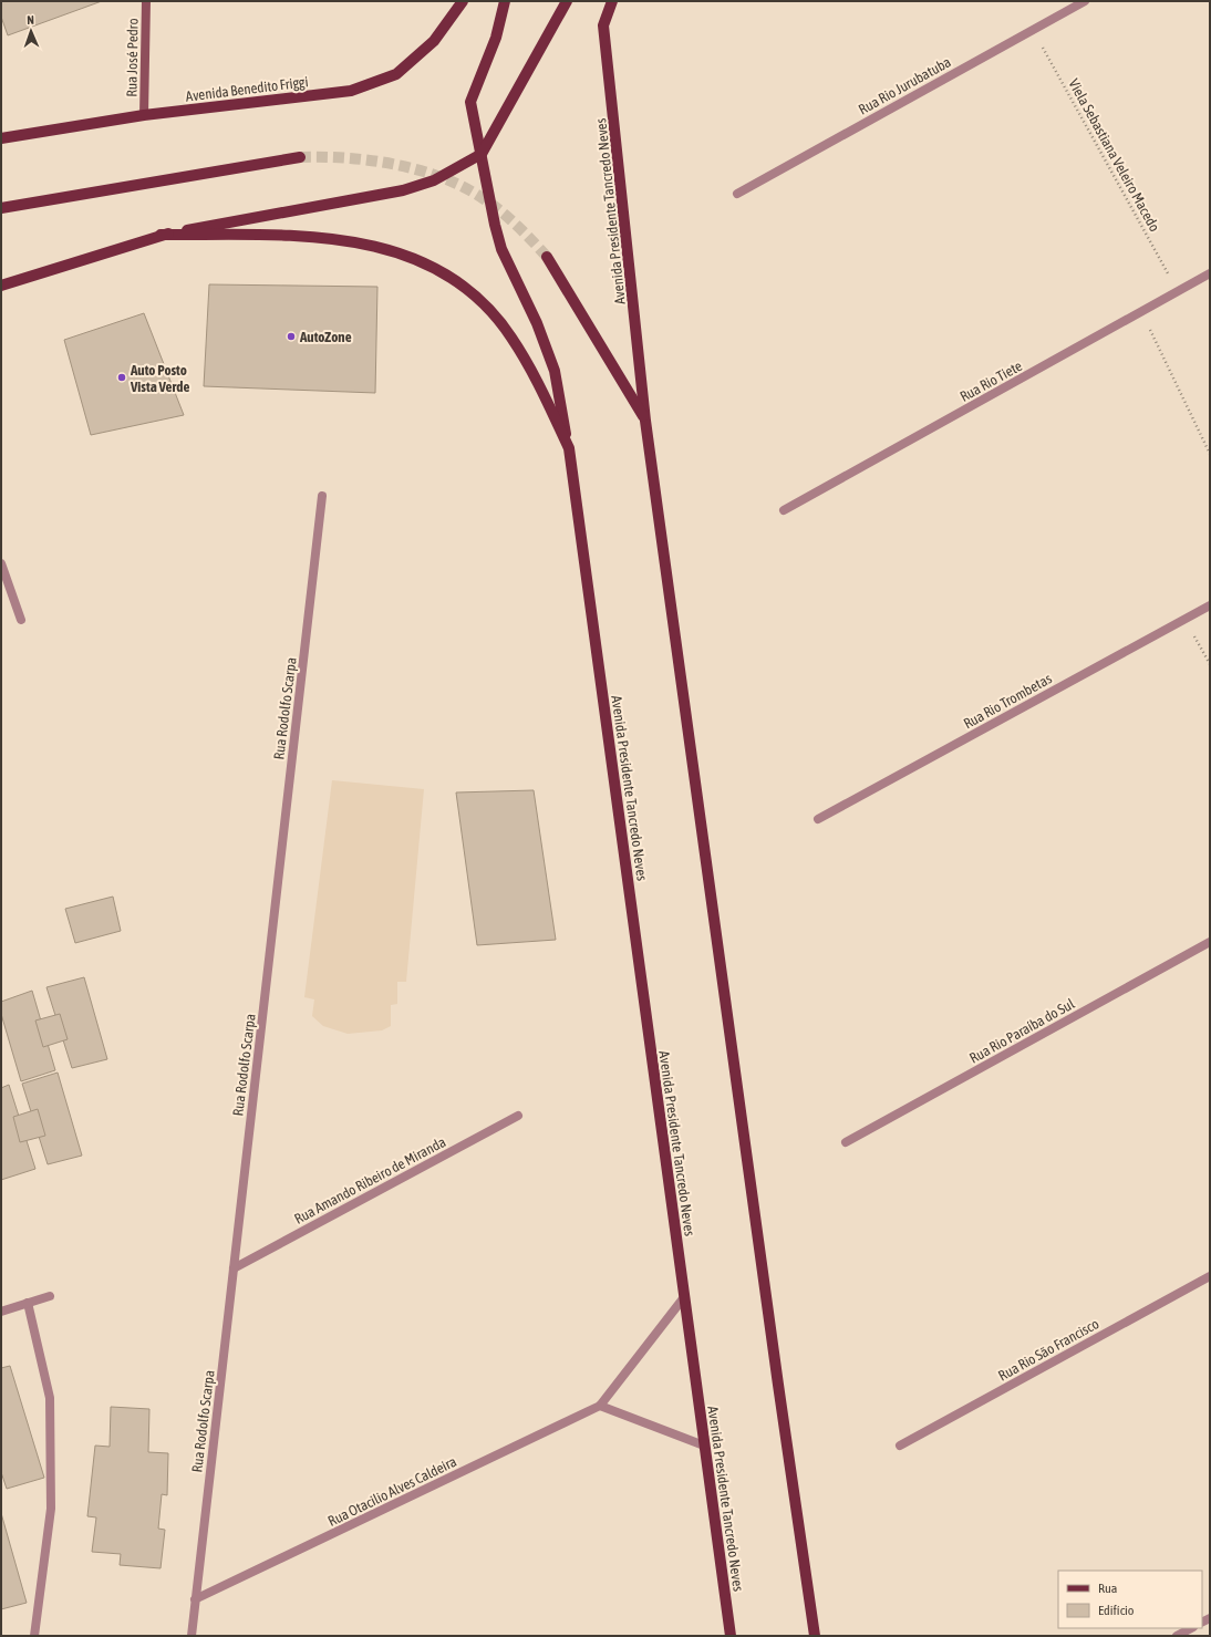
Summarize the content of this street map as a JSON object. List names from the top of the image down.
{
  "streets": {
    "main road": ["Avenida Benedito Friggi", "Avenida Presidente Tancredo Neves"],
    "street": [
      "Rua José Pedro",
      "Rua Rio Jurubatuba",
      "Rua Rio Tiete",
      "Rua Rio Trombetas",
      "Rua Rodolfo Scarpa",
      "Rua Rio Paraíba do Sul",
      "Rua Amando Ribeiro de Miranda",
      "Rua Rio São Francisco",
      "Rua Otacilio Alves Caldeira"
    ],
    "path": ["Viela Sebastiana Veleiro Macedo"]
  },
  "crossings": [
    ["Rua José Pedro", "Avenida Benedito Friggi"],
    ["Rua Rio Jurubatuba", "Viela Sebastiana Veleiro Macedo"],
    ["Viela Sebastiana Veleiro Macedo", "Rua Rio Tiete"],
    ["Rua Rodolfo Scarpa", "Rua Amando Ribeiro de Miranda"],
    ["Rua Rodolfo Scarpa", "Rua Otacilio Alves Caldeira"]
  ],
  "places": ["AutoZone", "Auto Posto Vista Verde"],
  "legend": ["Rua", "Edifício"],
  "north": "top"
}
